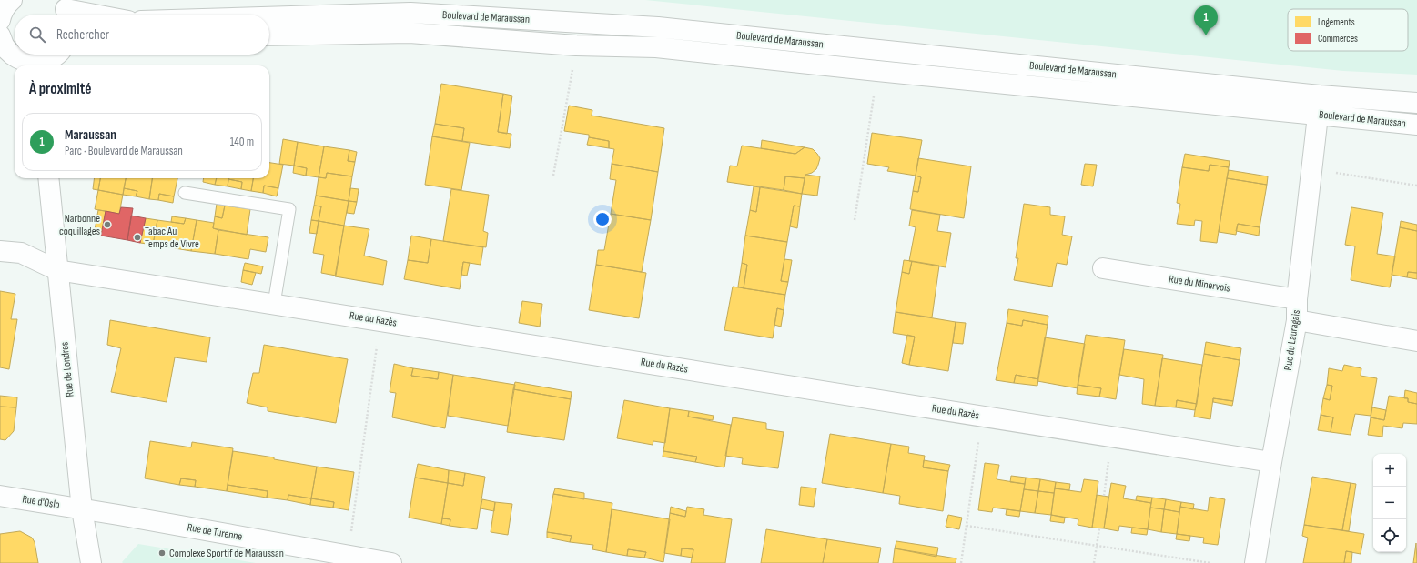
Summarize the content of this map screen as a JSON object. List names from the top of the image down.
{
  "streets": {
    "street": [
      "Boulevard de Maraussan",
      "Rue du Minervois",
      "Rue du Razès",
      "Rue du Lauragais",
      "Rue de Londres",
      "Rue d'Oslo",
      "Rue de Turenne"
    ]
  },
  "crossings": [
    ["Boulevard de Maraussan", "Rue du Lauragais"],
    ["Rue du Minervois", "Rue du Lauragais"],
    ["Rue du Razès", "Rue du Lauragais"],
    ["Rue du Razès", "Rue de Londres"],
    ["Rue de Londres", "Rue d'Oslo"],
    ["Rue de Londres", "Rue de Turenne"],
    ["Rue d'Oslo", "Rue de Turenne"]
  ],
  "places": ["Narbonne coquillages", "Tabac Au Temps de Vivre", "Complexe Sportif de Maraussan"],
  "legend": ["Logements", "Commerces"],
  "page": {
    "pins": "1",
    "search": "Rechercher",
    "heading": "À proximité",
    "list": [
      {
        "mark": "1",
        "name": "Maraussan",
        "note": "Parc · Boulevard de Maraussan",
        "value": "140 m"
      }
    ],
    "map_buttons": ["+", "−"]
  }
}
